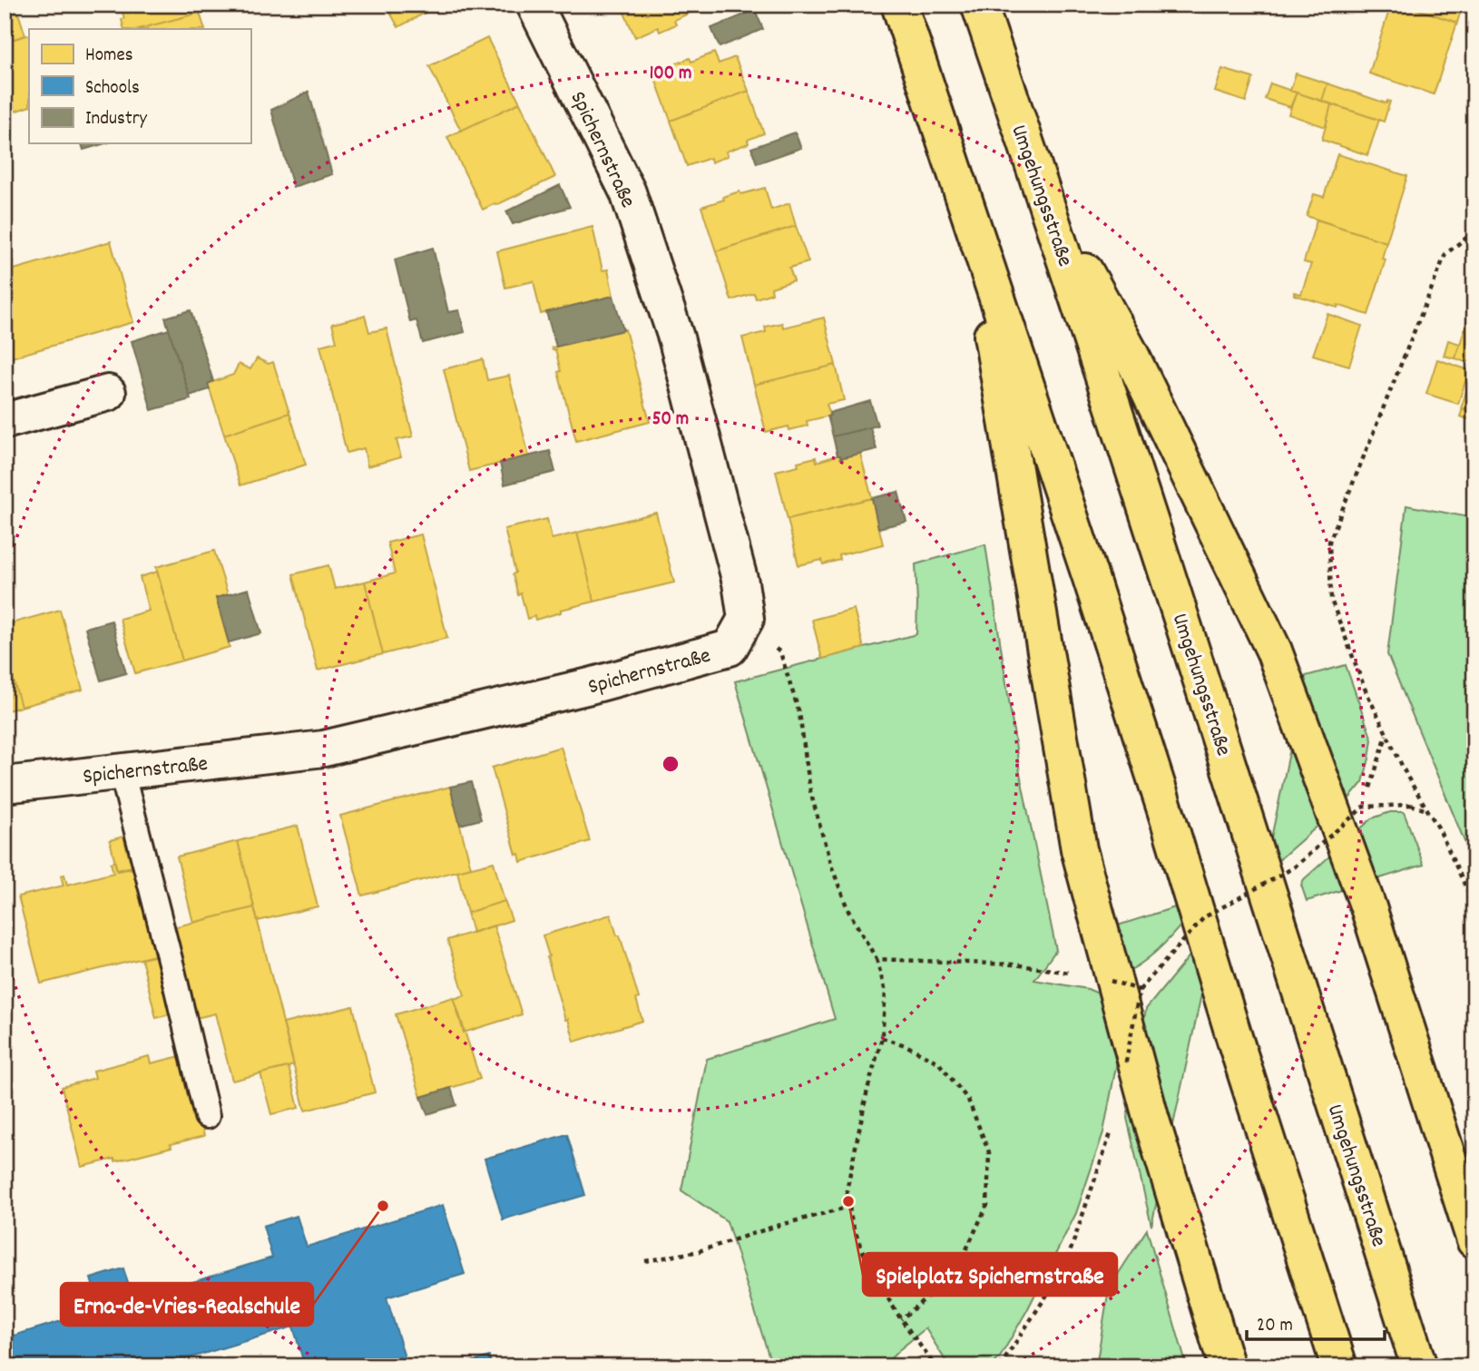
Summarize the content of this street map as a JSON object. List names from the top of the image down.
{
  "streets": {
    "highway": ["Umgehungsstraße"],
    "street": ["Spichernstraße"]
  },
  "places": ["Spielplatz Spichernstraße", "Erna-de-Vries-Realschule"],
  "legend": ["Homes", "Schools", "Industry"],
  "scale_bar": "20 m",
  "rings": ["100 m", "50 m"]
}
